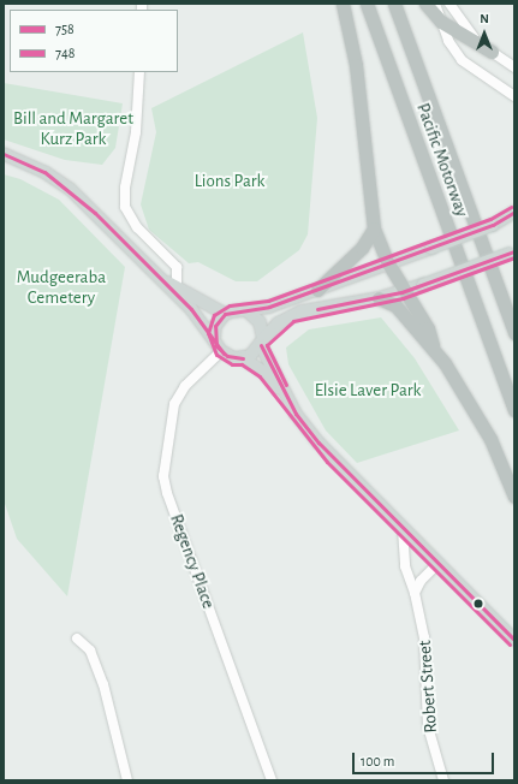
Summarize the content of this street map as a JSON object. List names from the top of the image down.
{
  "streets": {
    "highway": ["Pacific Motorway"],
    "street": ["Regency Place", "Robert Street"]
  },
  "parks": [
    "Bill and Margaret Kurz Park",
    "Lions Park",
    "Mudgeeraba Cemetery",
    "Elsie Laver Park"
  ],
  "lines": ["transit line 758", "transit line 748"],
  "legend": ["758", "748"],
  "scale_bar": "100 m",
  "north": "top"
}
